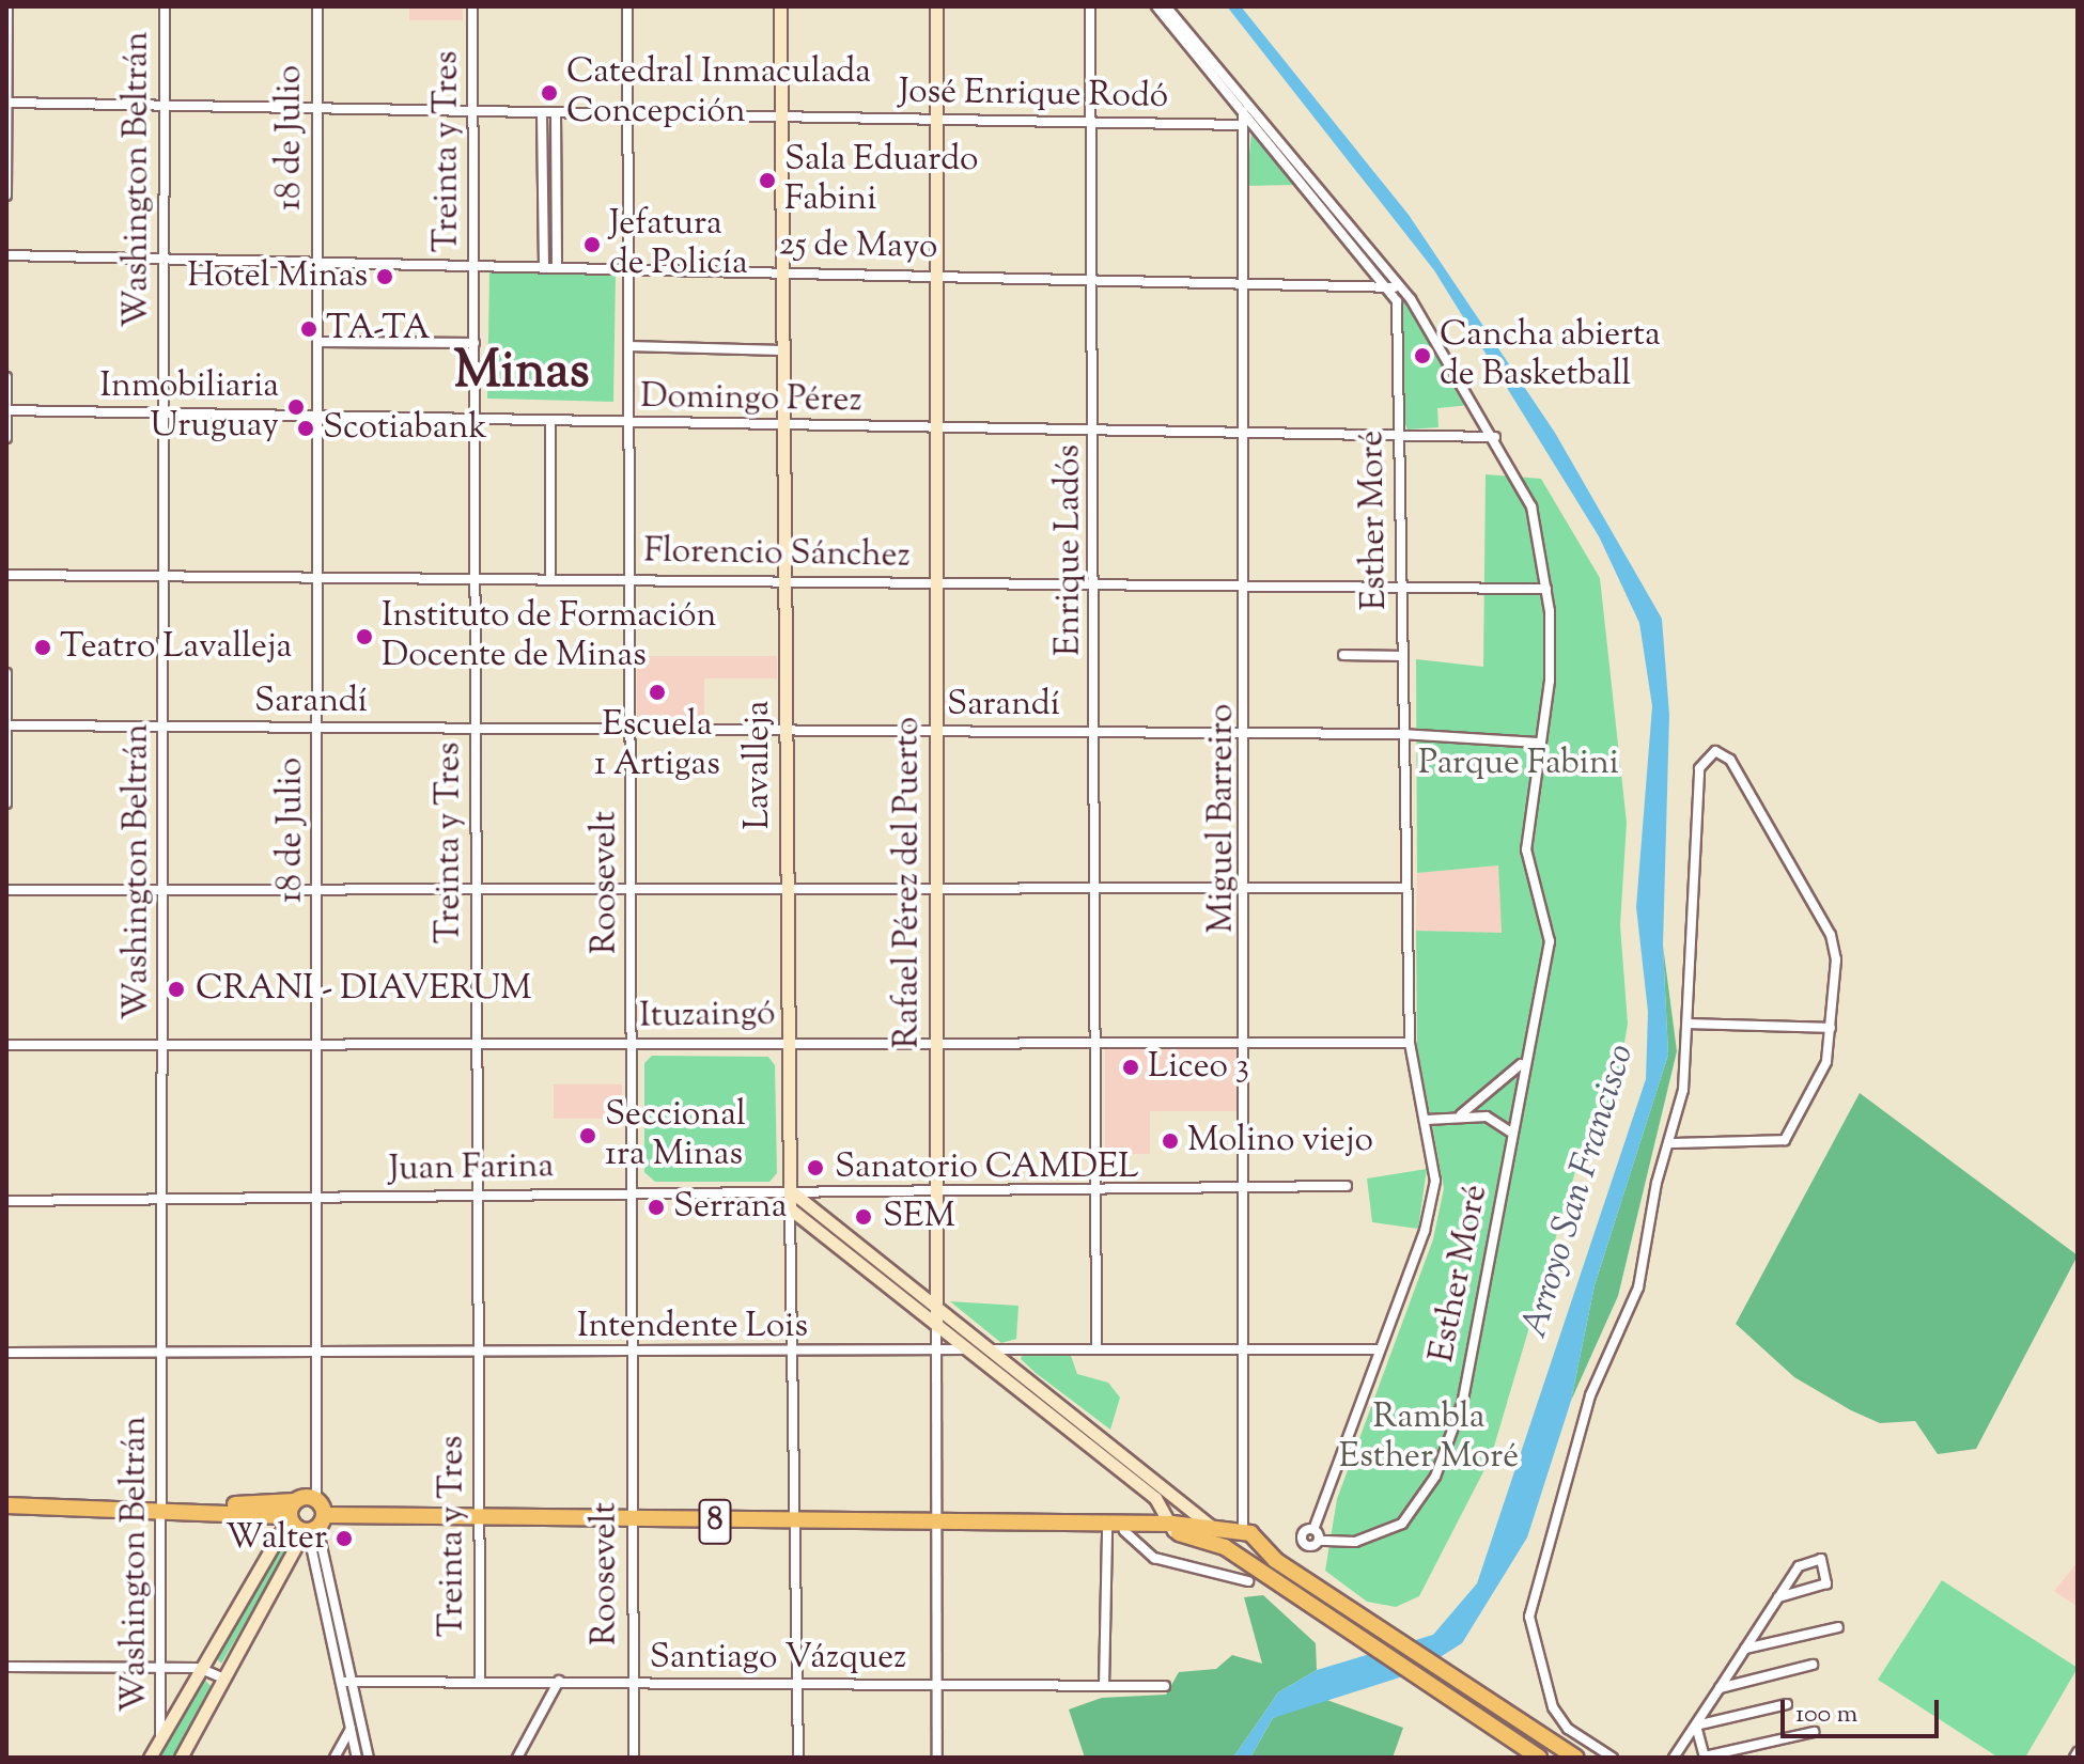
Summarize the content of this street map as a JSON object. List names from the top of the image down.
{
  "streets": {
    "highway": ["8"],
    "main road": ["Lavalleja", "Rafael Pérez del Puerto"],
    "street": [
      "José Enrique Rodó",
      "18 de Julio",
      "Treinta y Tres",
      "Washington Beltrán",
      "25 de Mayo",
      "Domingo Pérez",
      "Esther Moré",
      "Enrique Ladós",
      "Florencio Sánchez",
      "Sarandí",
      "Miguel Barreiro",
      "Roosevelt",
      "Ituzaingó",
      "Juan Farina",
      "Intendente Lois",
      "Santiago Vázquez"
    ]
  },
  "crossings": [
    ["José Enrique Rodó", "18 de Julio"],
    ["José Enrique Rodó", "Treinta y Tres"],
    ["José Enrique Rodó", "Washington Beltrán"],
    ["José Enrique Rodó", "Enrique Ladós"],
    ["José Enrique Rodó", "Lavalleja"],
    ["José Enrique Rodó", "Miguel Barreiro"],
    ["José Enrique Rodó", "Roosevelt"],
    ["José Enrique Rodó", "Rafael Pérez del Puerto"],
    ["18 de Julio", "25 de Mayo"],
    ["18 de Julio", "Domingo Pérez"],
    ["18 de Julio", "Florencio Sánchez"],
    ["18 de Julio", "Sarandí"],
    ["18 de Julio", "Ituzaingó"],
    ["18 de Julio", "Juan Farina"],
    ["18 de Julio", "Intendente Lois"],
    ["Treinta y Tres", "25 de Mayo"],
    ["Treinta y Tres", "Domingo Pérez"],
    ["Treinta y Tres", "Florencio Sánchez"],
    ["Treinta y Tres", "Sarandí"],
    ["Treinta y Tres", "Ituzaingó"],
    ["Treinta y Tres", "Juan Farina"],
    ["Treinta y Tres", "Intendente Lois"],
    ["Treinta y Tres", "8"],
    ["Treinta y Tres", "Santiago Vázquez"],
    ["Washington Beltrán", "25 de Mayo"],
    ["Washington Beltrán", "Domingo Pérez"],
    ["Washington Beltrán", "Florencio Sánchez"],
    ["Washington Beltrán", "Sarandí"],
    ["Washington Beltrán", "Ituzaingó"],
    ["Washington Beltrán", "Juan Farina"],
    ["Washington Beltrán", "Intendente Lois"],
    ["25 de Mayo", "Esther Moré"],
    ["25 de Mayo", "Enrique Ladós"],
    ["25 de Mayo", "Lavalleja"],
    ["25 de Mayo", "Miguel Barreiro"],
    ["25 de Mayo", "Roosevelt"],
    ["25 de Mayo", "Rafael Pérez del Puerto"],
    ["Domingo Pérez", "Esther Moré"],
    ["Domingo Pérez", "Enrique Ladós"],
    ["Domingo Pérez", "Lavalleja"],
    ["Domingo Pérez", "Miguel Barreiro"],
    ["Domingo Pérez", "Roosevelt"],
    ["Domingo Pérez", "Rafael Pérez del Puerto"],
    ["Esther Moré", "Florencio Sánchez"],
    ["Esther Moré", "Sarandí"],
    ["Esther Moré", "Miguel Barreiro"],
    ["Esther Moré", "Ituzaingó"],
    ["Esther Moré", "Intendente Lois"],
    ["Enrique Ladós", "Florencio Sánchez"],
    ["Enrique Ladós", "Sarandí"],
    ["Enrique Ladós", "Ituzaingó"],
    ["Enrique Ladós", "Juan Farina"],
    ["Enrique Ladós", "Intendente Lois"],
    ["Florencio Sánchez", "Lavalleja"],
    ["Florencio Sánchez", "Miguel Barreiro"],
    ["Florencio Sánchez", "Roosevelt"],
    ["Florencio Sánchez", "Rafael Pérez del Puerto"],
    ["Sarandí", "Lavalleja"],
    ["Sarandí", "Miguel Barreiro"],
    ["Sarandí", "Roosevelt"],
    ["Sarandí", "Rafael Pérez del Puerto"],
    ["Lavalleja", "Ituzaingó"],
    ["Lavalleja", "Juan Farina"],
    ["Lavalleja", "Intendente Lois"],
    ["Lavalleja", "8"],
    ["Lavalleja", "Santiago Vázquez"],
    ["Miguel Barreiro", "Ituzaingó"],
    ["Miguel Barreiro", "Juan Farina"],
    ["Miguel Barreiro", "Intendente Lois"],
    ["Miguel Barreiro", "8"],
    ["Roosevelt", "Ituzaingó"],
    ["Roosevelt", "Juan Farina"],
    ["Roosevelt", "Intendente Lois"],
    ["Roosevelt", "8"],
    ["Roosevelt", "Santiago Vázquez"],
    ["Rafael Pérez del Puerto", "Ituzaingó"],
    ["Rafael Pérez del Puerto", "Juan Farina"],
    ["Rafael Pérez del Puerto", "Intendente Lois"],
    ["Rafael Pérez del Puerto", "8"],
    ["Rafael Pérez del Puerto", "Santiago Vázquez"]
  ],
  "districts": ["Minas"],
  "water": ["Arroyo San Francisco"],
  "parks": ["Parque Fabini", "Rambla Esther Moré"],
  "places": [
    "Catedral Inmaculada Concepción",
    "Sala Eduardo Fabini",
    "Jefatura de Policía",
    "Hotel Minas",
    "TA-TA",
    "Cancha abierta de Basketball",
    "Inmobiliaria Uruguay",
    "Scotiabank",
    "Instituto de Formación Docente de Minas",
    "Teatro Lavalleja",
    "Escuela 1 Artigas",
    "CRANI - DIAVERUM",
    "Liceo 3",
    "Seccional 1ra Minas",
    "Molino viejo",
    "Sanatorio CAMDEL",
    "Serrana",
    "SEM",
    "Walter"
  ],
  "scale_bar": "100 m"
}
